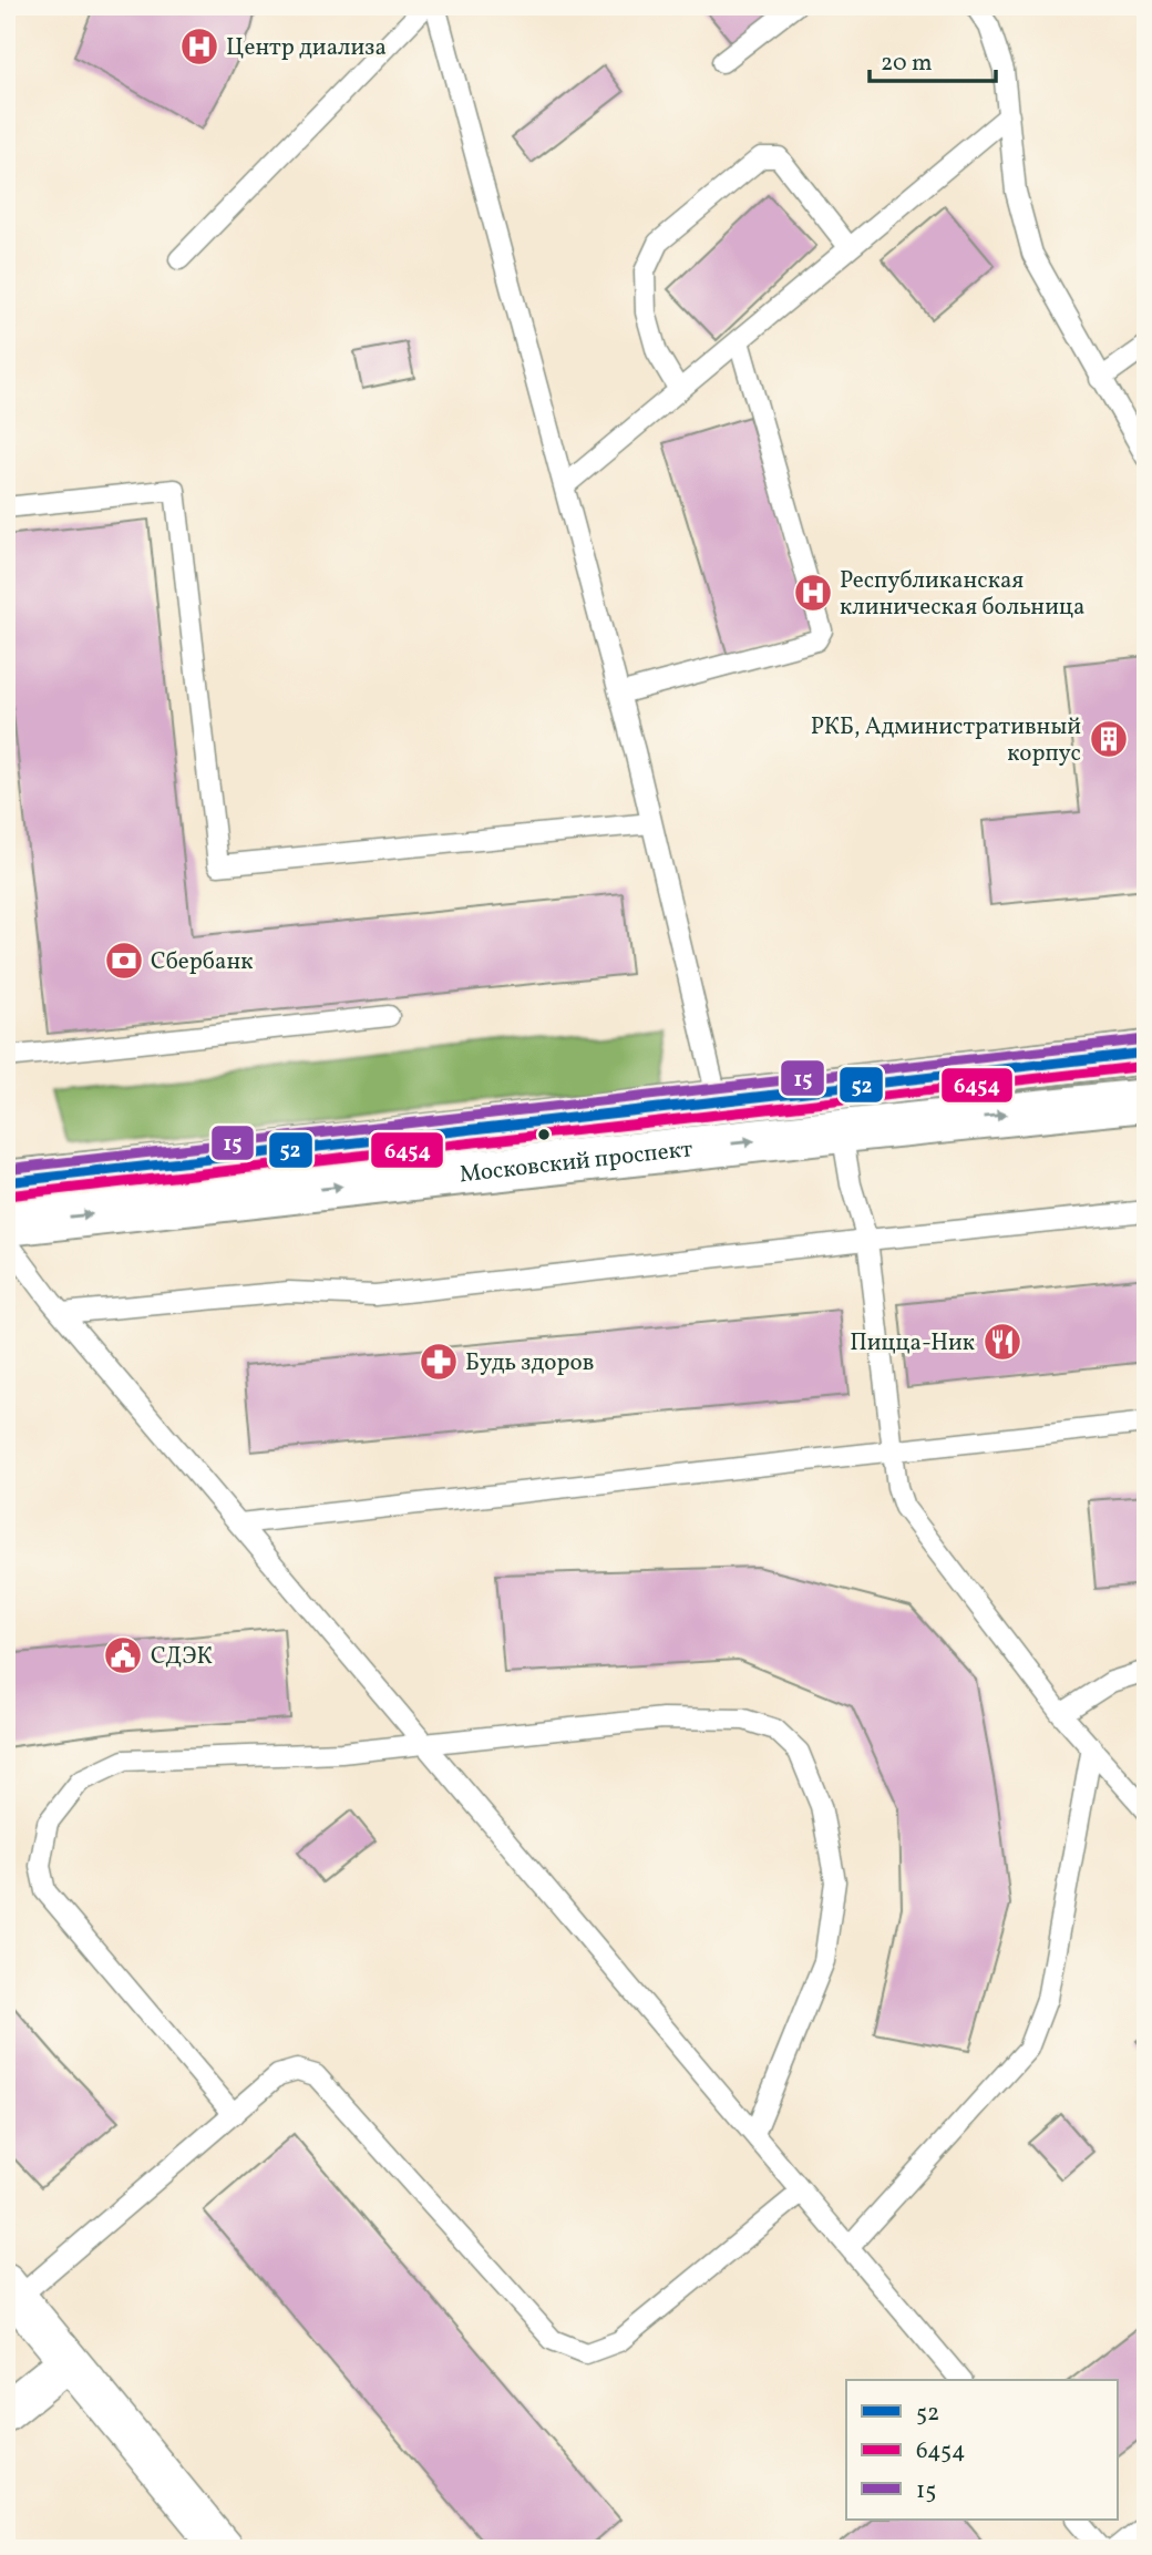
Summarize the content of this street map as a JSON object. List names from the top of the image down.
{
  "streets": {
    "main road": ["Московский проспект"]
  },
  "places": {
    "hospital": ["Центр диализа", "Республиканская клиническая больница"],
    "building": ["РКБ, Административный корпус"],
    "bank": ["Сбербанк"],
    "restaurant": ["Пицца-Ник"],
    "pharmacy": ["Будь здоров"],
    "public building": ["СДЭК"]
  },
  "lines": ["transit line 15", "transit line 52", "transit line 6454"],
  "legend": ["52", "6454", "15"],
  "scale_bar": "20 m"
}
